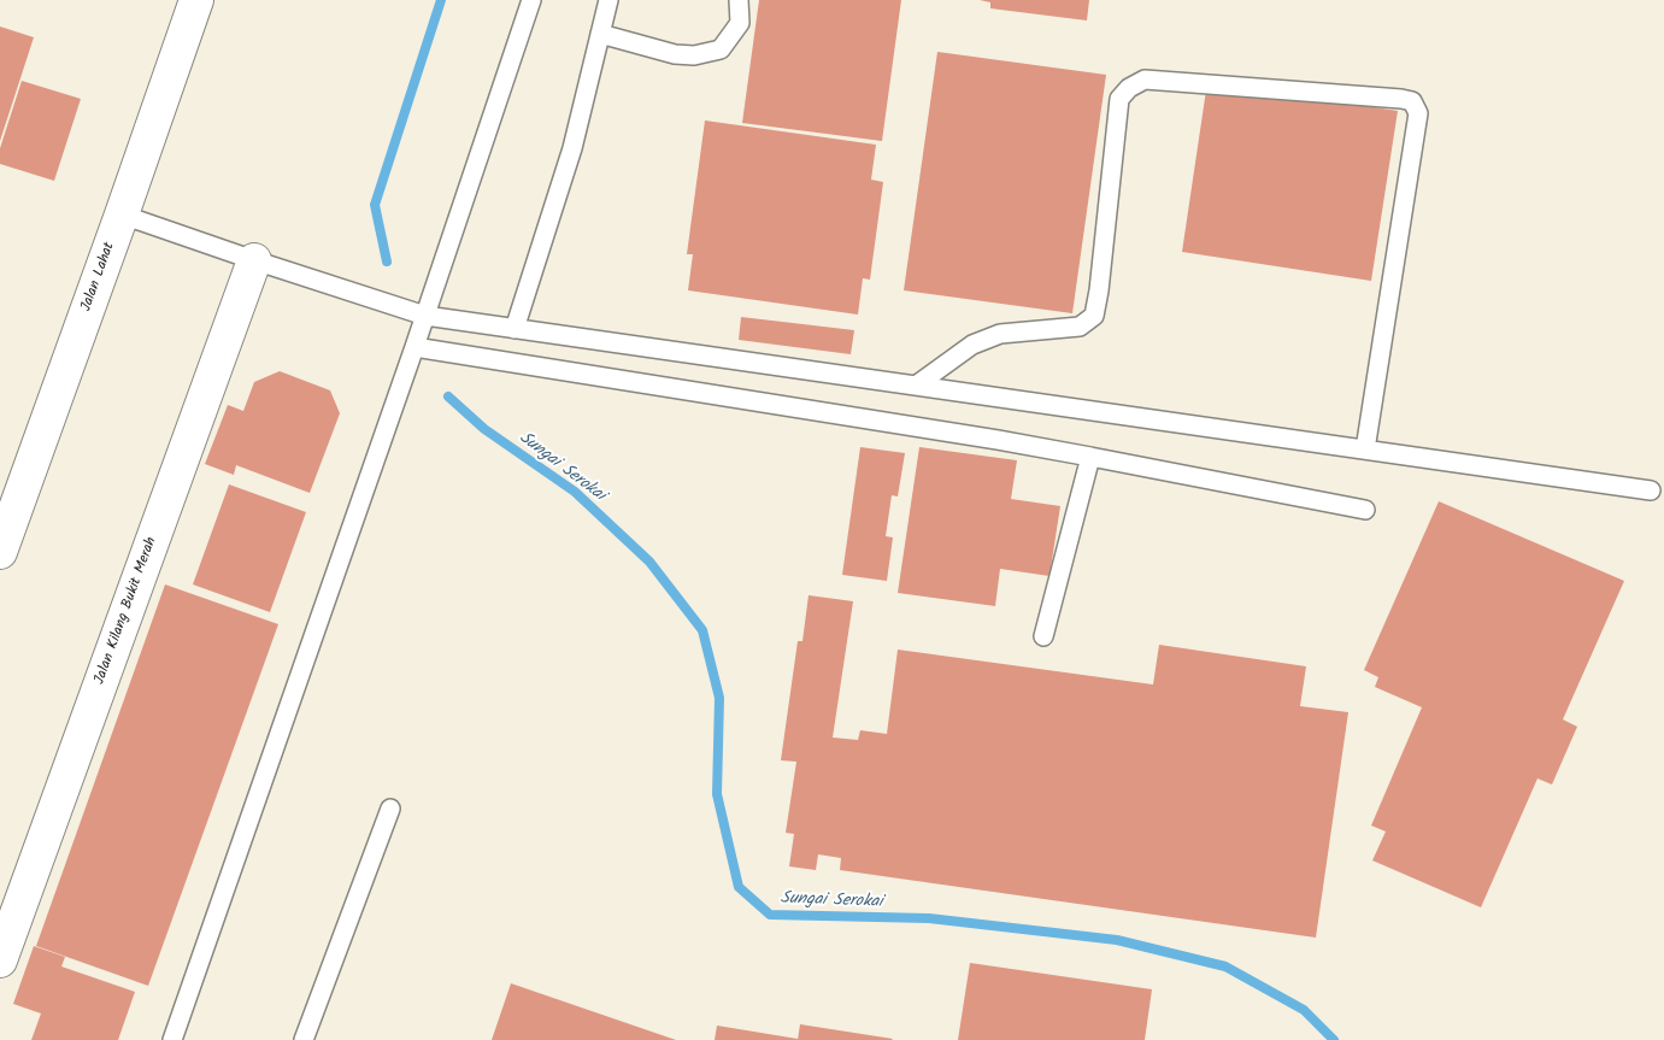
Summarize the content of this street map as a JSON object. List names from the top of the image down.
{
  "streets": {
    "street": ["Jalan Lahat", "Jalan Kilang Bukit Merah"]
  },
  "water": ["Sungai Serokai"]
}
